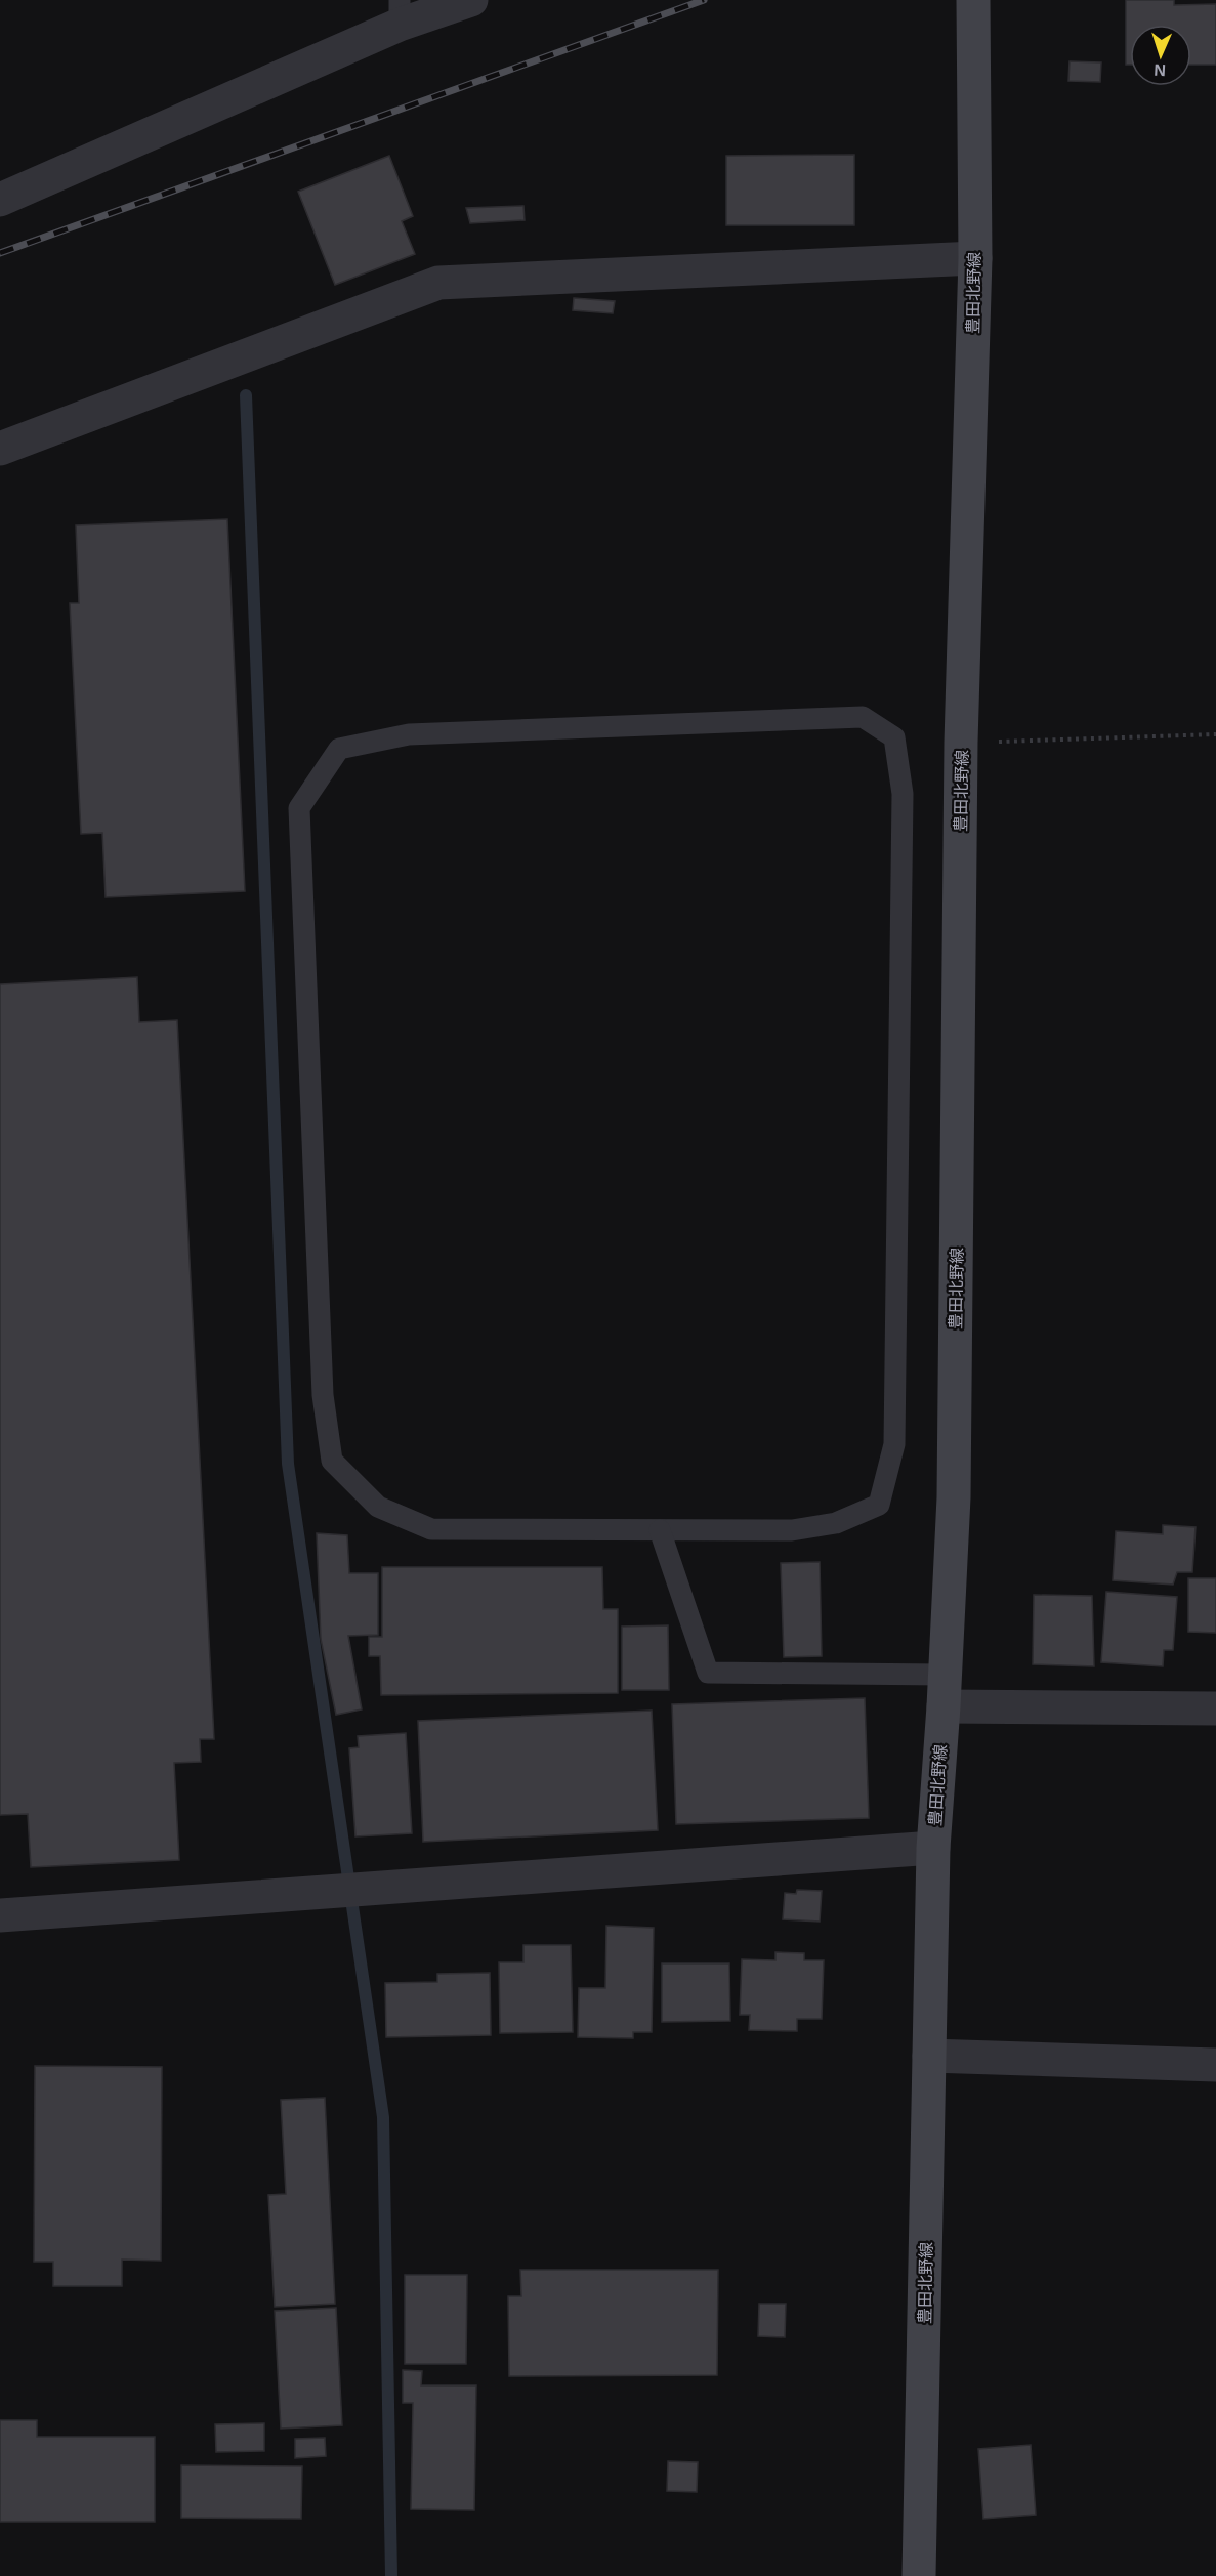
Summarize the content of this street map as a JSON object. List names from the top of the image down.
{
  "streets": {
    "main road": ["豊田北野線"]
  },
  "north": "bottom"
}
